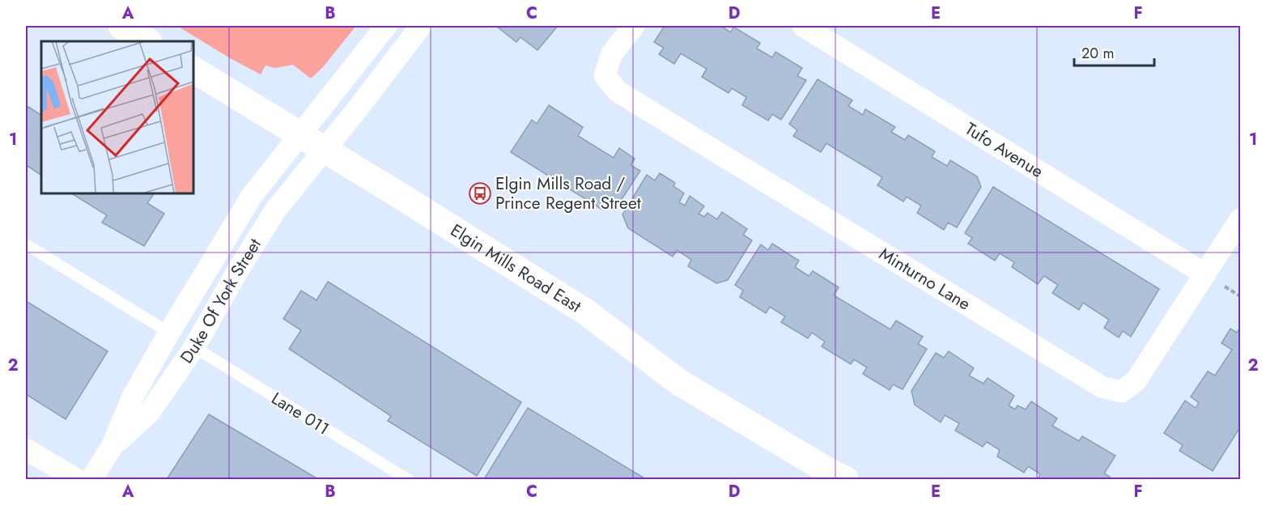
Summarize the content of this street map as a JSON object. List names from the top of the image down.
{
  "streets": {
    "main road": ["Elgin Mills Road East"],
    "street": ["Tufo Avenue", "Minturno Lane", "Duke Of York Street"],
    "lane": ["Lane 011"]
  },
  "crossings": [
    ["Tufo Avenue", "Minturno Lane"],
    ["Elgin Mills Road East", "Duke Of York Street"],
    ["Duke Of York Street", "Lane 011"]
  ],
  "places": {
    "bus stop": ["Elgin Mills Road / Prince Regent Street"]
  },
  "scale_bar": "20 m",
  "grid": {
    "columns": [
      "A",
      "B",
      "C",
      "D",
      "E",
      "F"
    ],
    "rows": ["1", "2"]
  }
}
